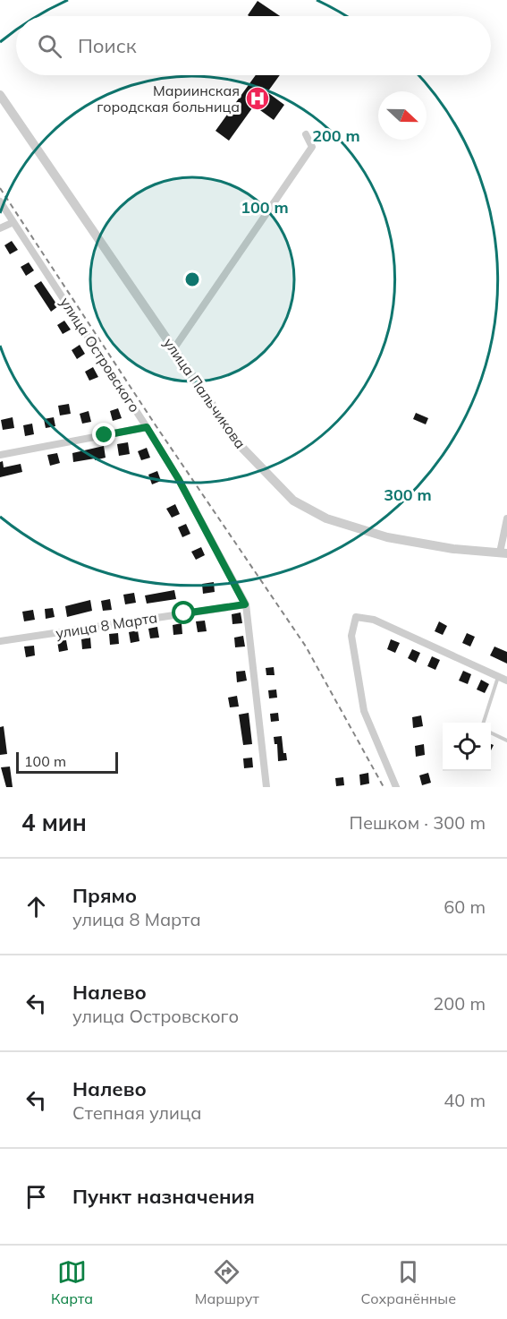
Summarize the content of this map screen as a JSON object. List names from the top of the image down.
{
  "streets": {
    "street": ["улица Островского", "улица Пальчикова", "улица 8 Марта"]
  },
  "crossings": [
    ["улица Островского", "улица 8 Марта"]
  ],
  "places": {
    "hospital": ["Мариинская городская больница"]
  },
  "scale_bar": "100 m",
  "north": "right",
  "page": {
    "search": "Поиск",
    "scale": "100 m",
    "heading": ["4 мин", "Пешком · 300 m"],
    "list": [
      ["Прямо", "улица 8 Марта", "60 m"],
      ["Налево", "улица Островского", "200 m"],
      ["Налево", "Степная улица", "40 m"],
      "Пункт назначения"
    ],
    "nav": ["Карта", "Маршрут", "Сохранённые"]
  },
  "rings": ["200 m", "100 m", "300 m"]
}
